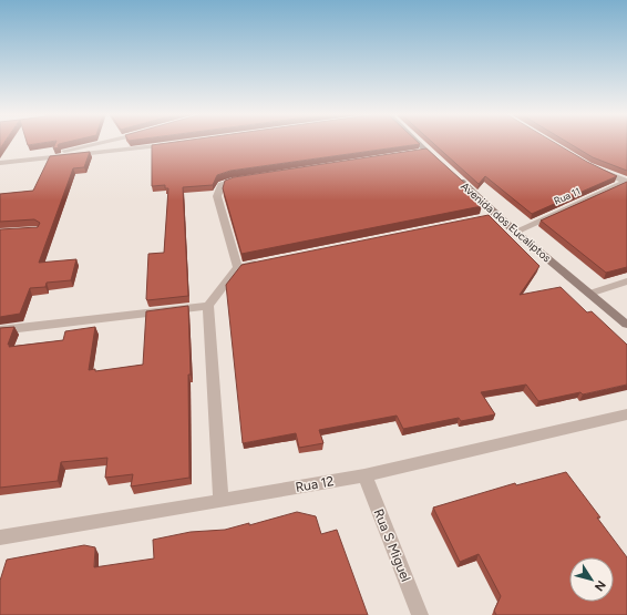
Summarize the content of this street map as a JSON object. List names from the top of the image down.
{
  "streets": {
    "street": [
      "Rua 11",
      "Avenida dos Eucaliptos",
      "Rua 12",
      "Rua S Miguel"
    ]
  },
  "crossings": [
    ["Rua 11", "Avenida dos Eucaliptos"],
    ["Rua 12", "Rua S Miguel"]
  ],
  "north": "bottom right"
}
